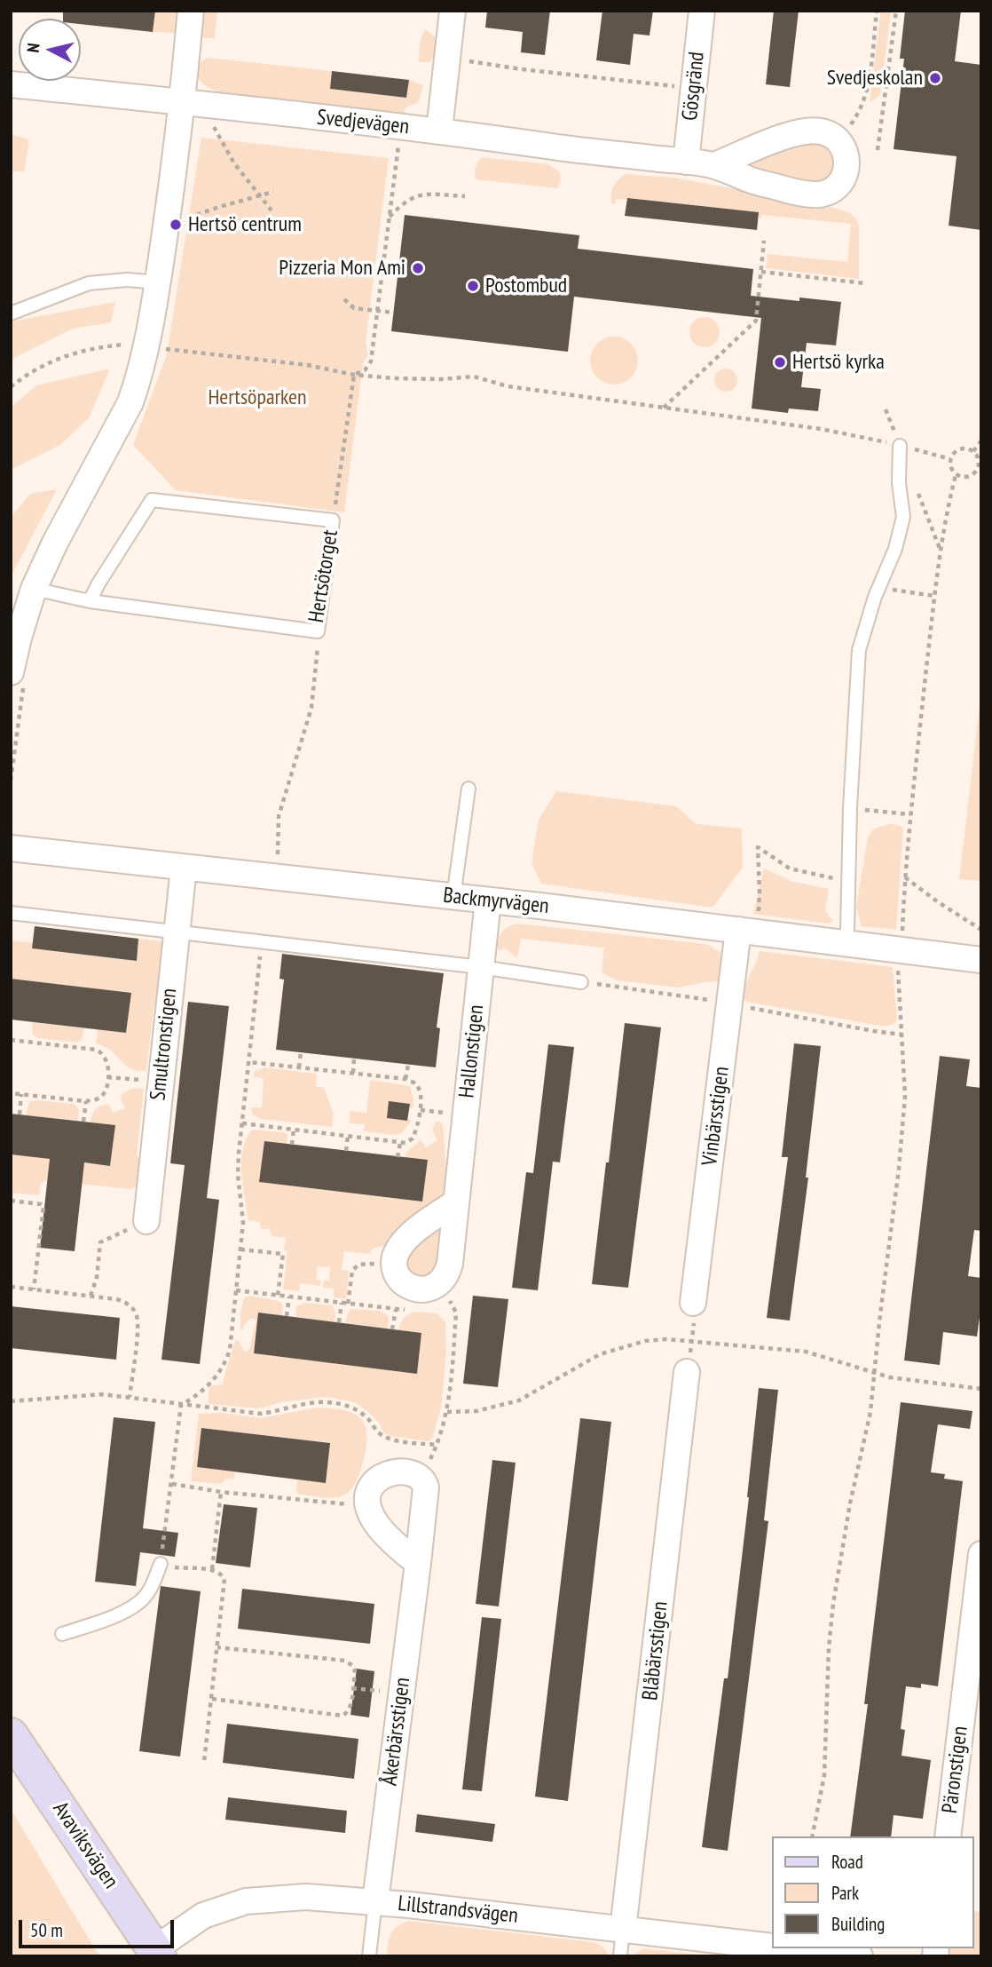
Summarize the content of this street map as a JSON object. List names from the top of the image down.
{
  "streets": {
    "street": [
      "Gösgränd",
      "Svedjevägen",
      "Backmyrvägen",
      "Smultronstigen",
      "Hallonstigen",
      "Vinbärsstigen",
      "Blåbärsstigen",
      "Åkerbärsstigen",
      "Päronstigen",
      "Avaviksvägen",
      "Lillstrandsvägen"
    ],
    "lane": ["Hertsötorget"]
  },
  "crossings": [
    ["Gösgränd", "Svedjevägen"],
    ["Backmyrvägen", "Smultronstigen"],
    ["Backmyrvägen", "Hallonstigen"],
    ["Backmyrvägen", "Vinbärsstigen"],
    ["Blåbärsstigen", "Lillstrandsvägen"],
    ["Åkerbärsstigen", "Lillstrandsvägen"],
    ["Avaviksvägen", "Lillstrandsvägen"]
  ],
  "parks": ["Hertsöparken"],
  "places": [
    "Svedjeskolan",
    "Hertsö centrum",
    "Pizzeria Mon Ami",
    "Postombud",
    "Hertsö kyrka"
  ],
  "legend": ["Road", "Park", "Building"],
  "scale_bar": "50 m",
  "north": "left"
}
